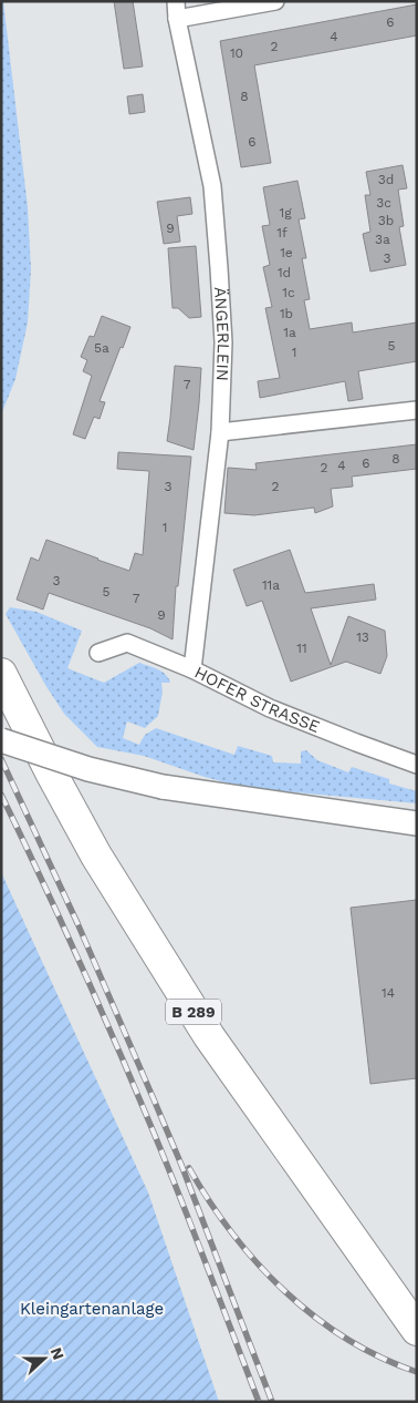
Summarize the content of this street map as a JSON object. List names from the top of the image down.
{
  "streets": {
    "highway": ["B 289"],
    "street": ["ÄNGERLEIN", "HOFER STRASSE"]
  },
  "crossings": [
    ["ÄNGERLEIN", "HOFER STRASSE"]
  ],
  "parks": ["Kleingartenanlage"],
  "house_numbers": [
    "6",
    "4",
    "2",
    "10",
    "8",
    "6",
    "3d",
    "3c",
    "1g",
    "3b",
    "9",
    "1f",
    "3a",
    "1e",
    "3",
    "1d",
    "1c",
    "1b",
    "1a",
    "5",
    "5a",
    "1",
    "7",
    "8",
    "6",
    "4",
    "2",
    "3",
    "2",
    "1",
    "3",
    "11a",
    "5",
    "7",
    "9",
    "13",
    "11",
    "14"
  ],
  "north": "right"
}
